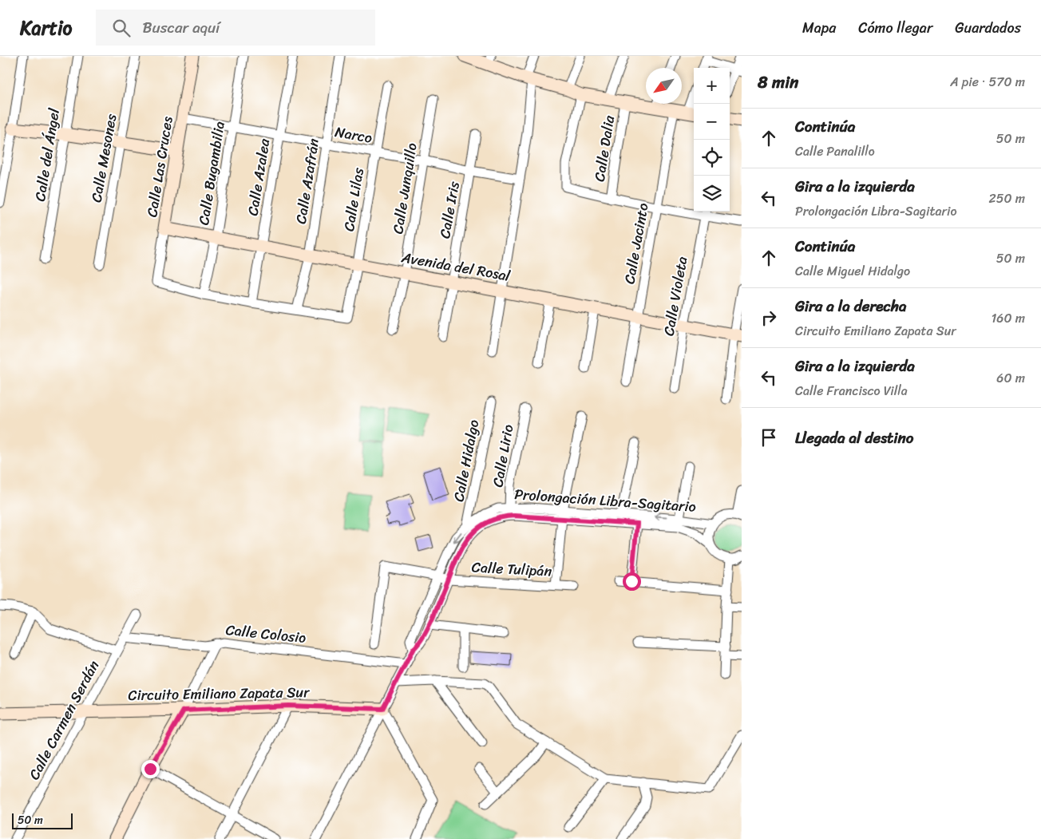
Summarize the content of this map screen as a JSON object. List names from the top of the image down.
{
  "streets": {
    "street": [
      "Narco",
      "Calle Dalia",
      "Calle del Ángel",
      "Calle Mesones",
      "Calle Las Cruces",
      "Calle Bugambilia",
      "Calle Azalea",
      "Calle Azafrán",
      "Calle Junquillo",
      "Calle Lilas",
      "Calle Iris",
      "Calle Jacinto",
      "Avenida del Rosal",
      "Calle Violeta",
      "Calle Lirio",
      "Calle Hidalgo",
      "Prolongación Libra-Sagitario",
      "Calle Tulipán",
      "Calle Colosio",
      "Circuito Emiliano Zapata Sur",
      "Calle Carmen Serdán"
    ]
  },
  "crossings": [
    ["Narco", "Calle Las Cruces"],
    ["Narco", "Calle Bugambilia"],
    ["Narco", "Calle Azalea"],
    ["Narco", "Calle Azafrán"],
    ["Narco", "Calle Junquillo"],
    ["Narco", "Calle Lilas"],
    ["Narco", "Calle Iris"],
    ["Calle Las Cruces", "Calle Bugambilia"],
    ["Calle Las Cruces", "Avenida del Rosal"],
    ["Calle Bugambilia", "Avenida del Rosal"],
    ["Calle Azalea", "Avenida del Rosal"],
    ["Calle Azafrán", "Calle Lilas"],
    ["Calle Azafrán", "Avenida del Rosal"],
    ["Calle Junquillo", "Avenida del Rosal"],
    ["Calle Lilas", "Avenida del Rosal"],
    ["Calle Iris", "Avenida del Rosal"],
    ["Calle Jacinto", "Avenida del Rosal"],
    ["Avenida del Rosal", "Calle Violeta"],
    ["Calle Lirio", "Prolongación Libra-Sagitario"],
    ["Calle Hidalgo", "Prolongación Libra-Sagitario"],
    ["Prolongación Libra-Sagitario", "Calle Tulipán"],
    ["Calle Colosio", "Calle Carmen Serdán"],
    ["Circuito Emiliano Zapata Sur", "Calle Carmen Serdán"]
  ],
  "scale_bar": "50 m",
  "north": "bottom left",
  "page": {
    "header": "Kartio",
    "search": "Buscar aquí",
    "nav": ["Mapa", "Cómo llegar", "Guardados"],
    "heading": ["8 min", "A pie · 570 m"],
    "map_buttons": ["+", "−"],
    "list": [
      ["Continúa", "Calle Panalillo", "50 m"],
      ["Gira a la izquierda", "Prolongación Libra-Sagitario", "250 m"],
      ["Continúa", "Calle Miguel Hidalgo", "50 m"],
      ["Gira a la derecha", "Circuito Emiliano Zapata Sur", "160 m"],
      ["Gira a la izquierda", "Calle Francisco Villa", "60 m"],
      "Llegada al destino"
    ],
    "scale": "50 m"
  }
}
